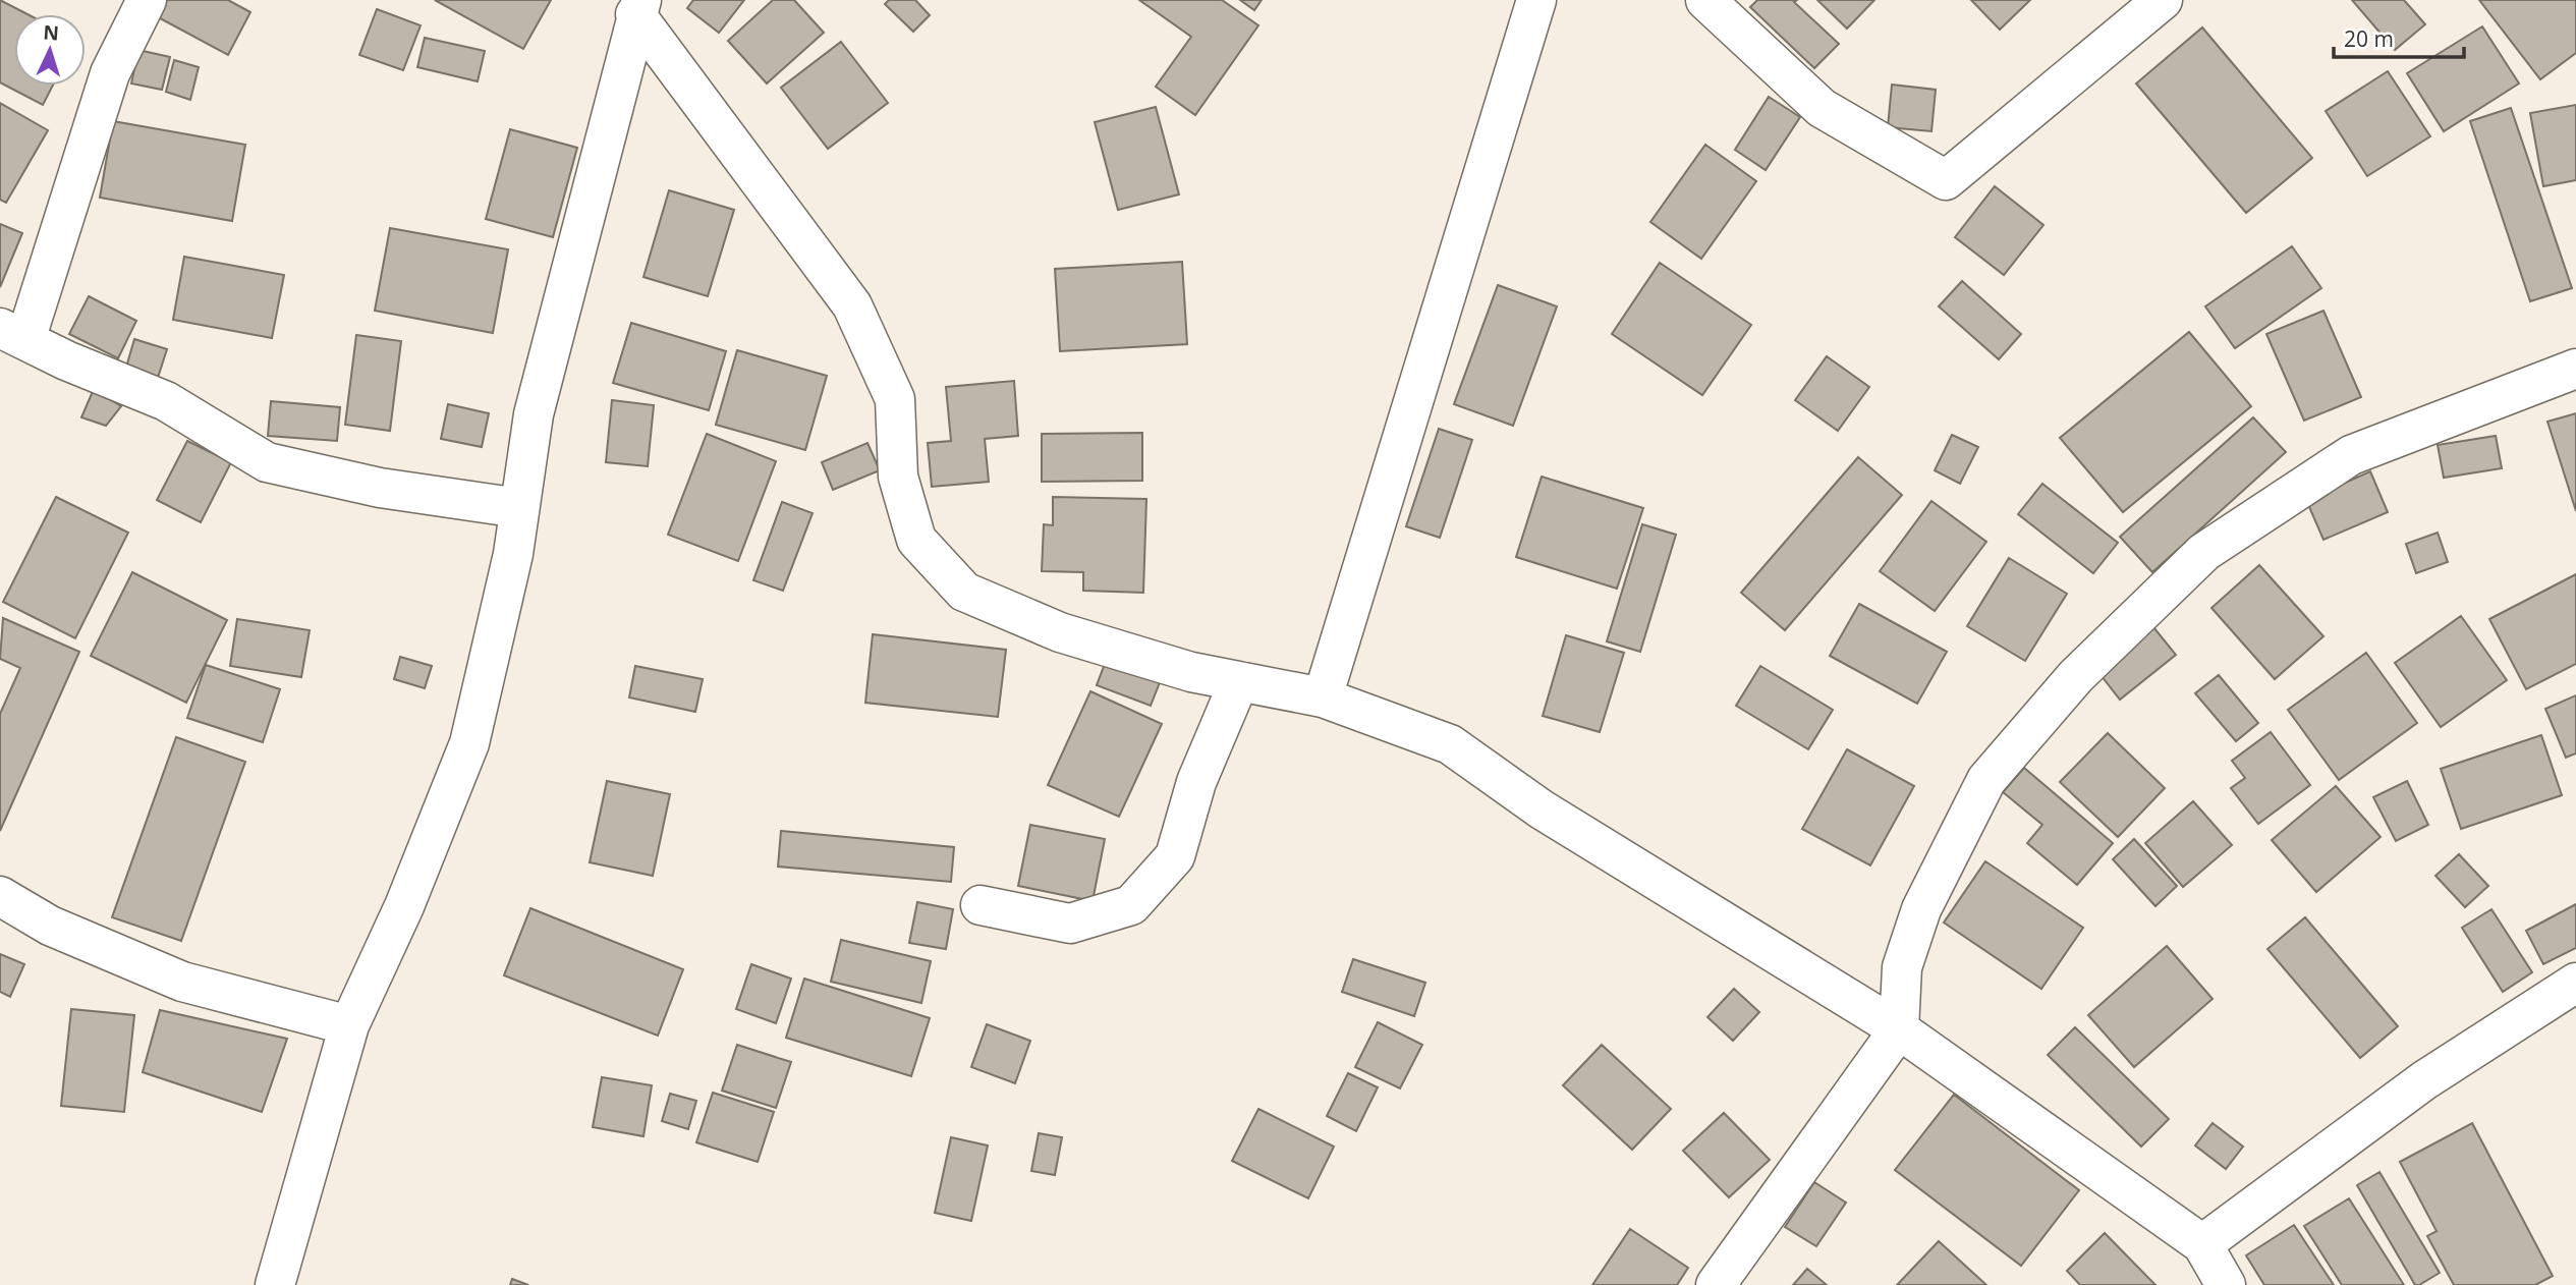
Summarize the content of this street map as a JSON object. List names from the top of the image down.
{
  "scale_bar": "20 m",
  "north": "top"
}
